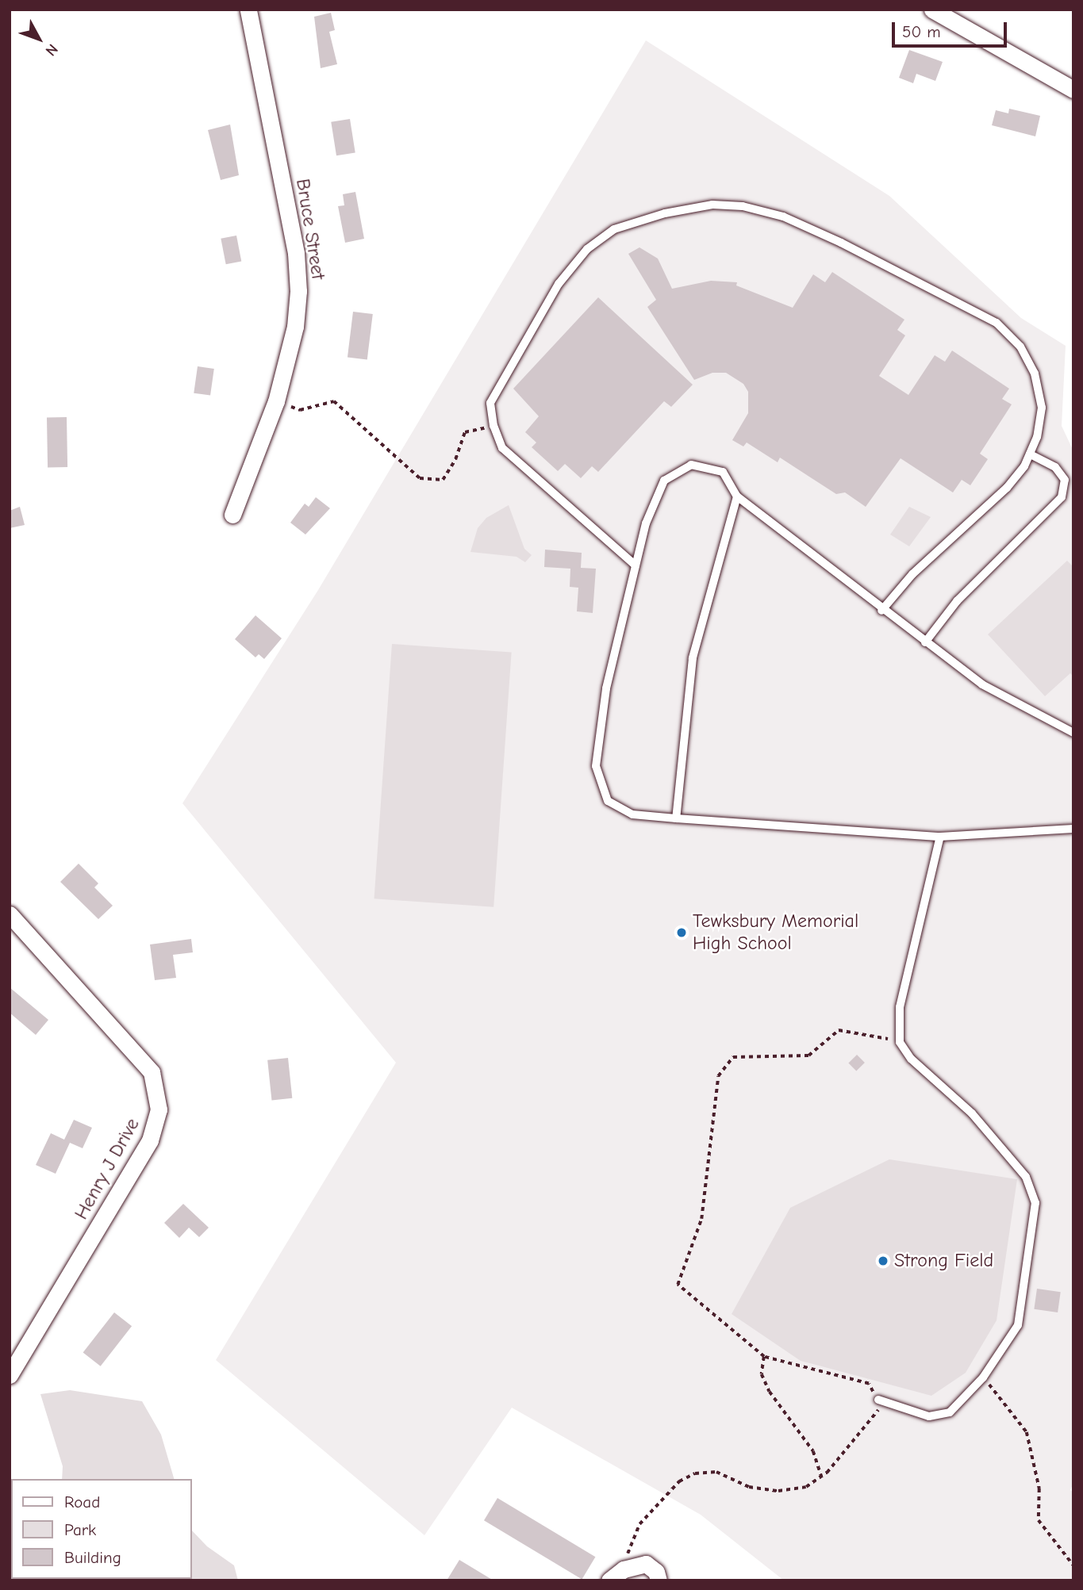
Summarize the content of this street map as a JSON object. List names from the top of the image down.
{
  "streets": {
    "street": ["Bruce Street", "Henry J Drive"]
  },
  "places": ["Tewksbury Memorial High School", "Strong Field"],
  "legend": ["Road", "Park", "Building"],
  "scale_bar": "50 m",
  "north": "bottom right"
}
